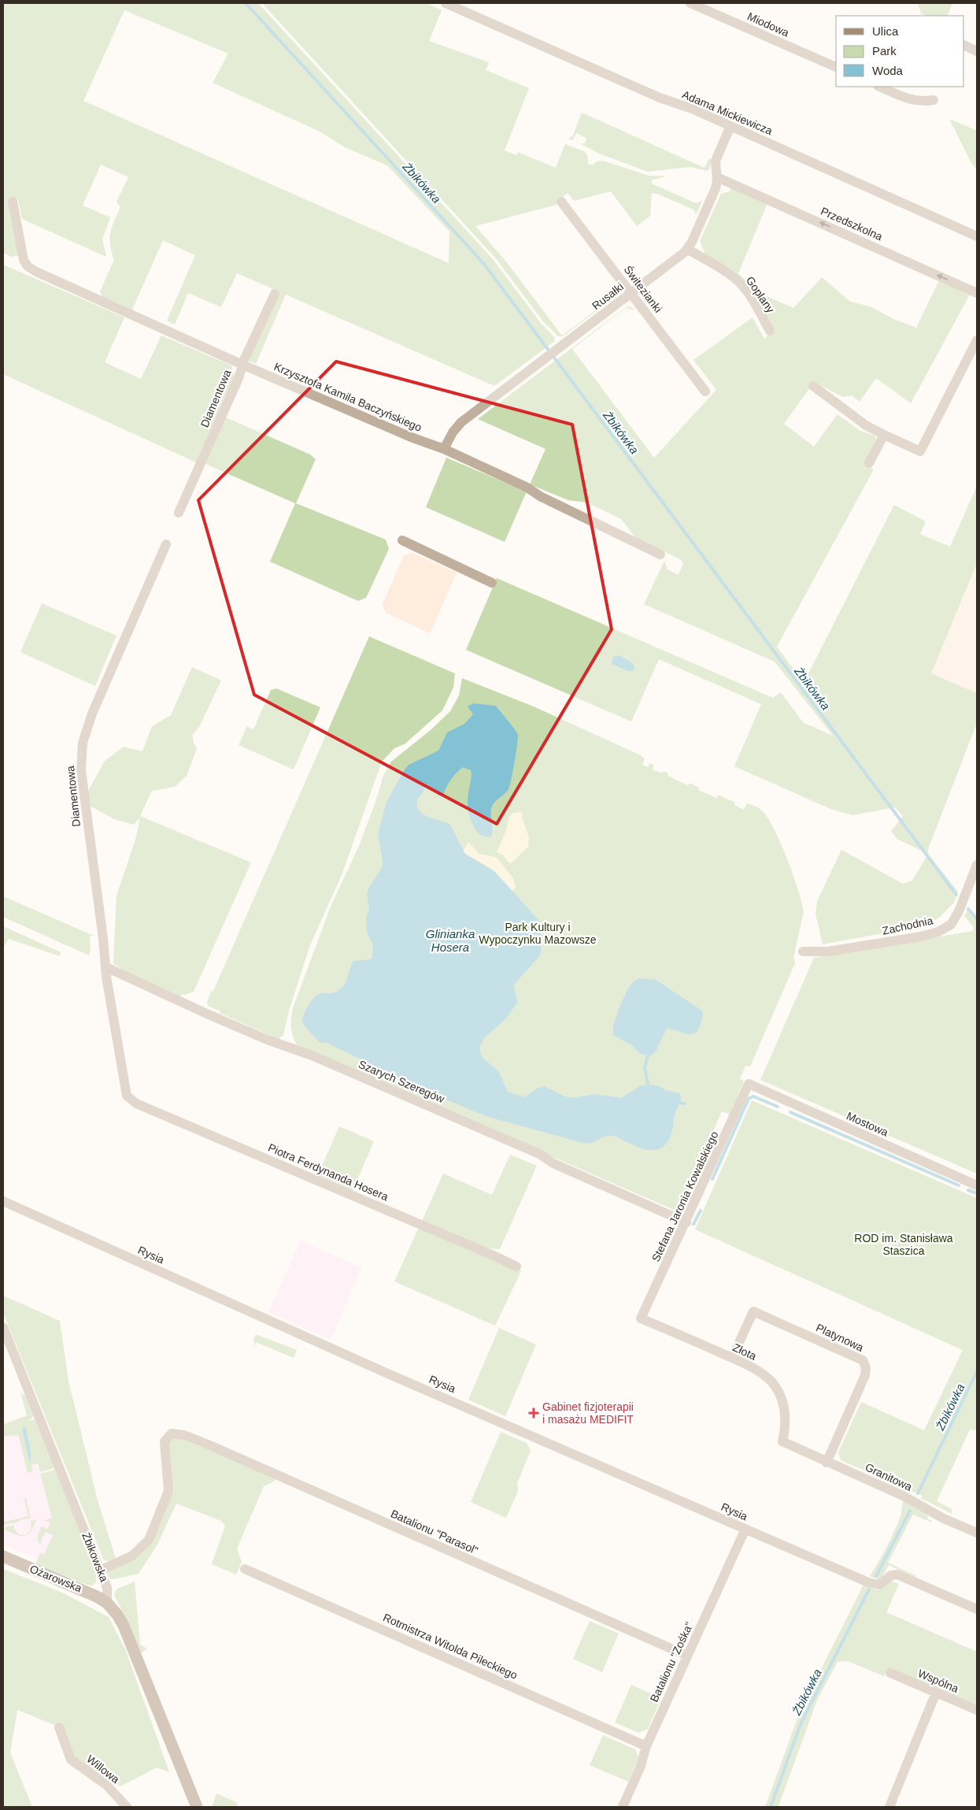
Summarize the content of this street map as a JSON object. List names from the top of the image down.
{
  "streets": {
    "main road": ["Ożarowska"],
    "street": [
      "Miodowa",
      "Adama Mickiewicza",
      "Przedszkolna",
      "Świtezianki",
      "Goplany",
      "Rusałki",
      "Krzysztofa Kamila Baczyńskiego",
      "Diamentowa",
      "Zachodnia",
      "Szarych Szeregów",
      "Mostowa",
      "Piotra Ferdynanda Hosera",
      "Stefana Jaronia Kowalskiego",
      "Rysia",
      "Platynowa",
      "Złota",
      "Granitowa",
      "Batalionu \"Parasol\"",
      "Żbikowska",
      "Rotmistrza Witolda Pileckiego",
      "Batalionu \"Zośka\"",
      "Wspólna",
      "Willowa"
    ]
  },
  "crossings": [
    ["Adama Mickiewicza", "Rusałki"],
    ["Przedszkolna", "Rusałki"],
    ["Świtezianki", "Rusałki"],
    ["Goplany", "Rusałki"],
    ["Rusałki", "Krzysztofa Kamila Baczyńskiego"],
    ["Krzysztofa Kamila Baczyńskiego", "Diamentowa"],
    ["Diamentowa", "Szarych Szeregów"],
    ["Diamentowa", "Piotra Ferdynanda Hosera"],
    ["Szarych Szeregów", "Stefana Jaronia Kowalskiego"],
    ["Mostowa", "Stefana Jaronia Kowalskiego"],
    ["Stefana Jaronia Kowalskiego", "Złota"],
    ["Rysia", "Batalionu \"Zośka\""],
    ["Platynowa", "Złota"],
    ["Platynowa", "Granitowa"],
    ["Złota", "Granitowa"],
    ["Batalionu \"Parasol\"", "Żbikowska"],
    ["Batalionu \"Parasol\"", "Batalionu \"Zośka\""],
    ["Żbikowska", "Ożarowska"],
    ["Rotmistrza Witolda Pileckiego", "Batalionu \"Zośka\""]
  ],
  "one_way": ["Przedszkolna"],
  "water": ["Żbikówka", "Glinianka Hosera"],
  "parks": ["Park Kultury i Wypoczynku Mazowsze", "ROD im. Stanisława Staszica"],
  "places": {
    "health": ["Gabinet fizjoterapii i masażu MEDIFIT"]
  },
  "legend": ["Ulica", "Park", "Woda"]
}
